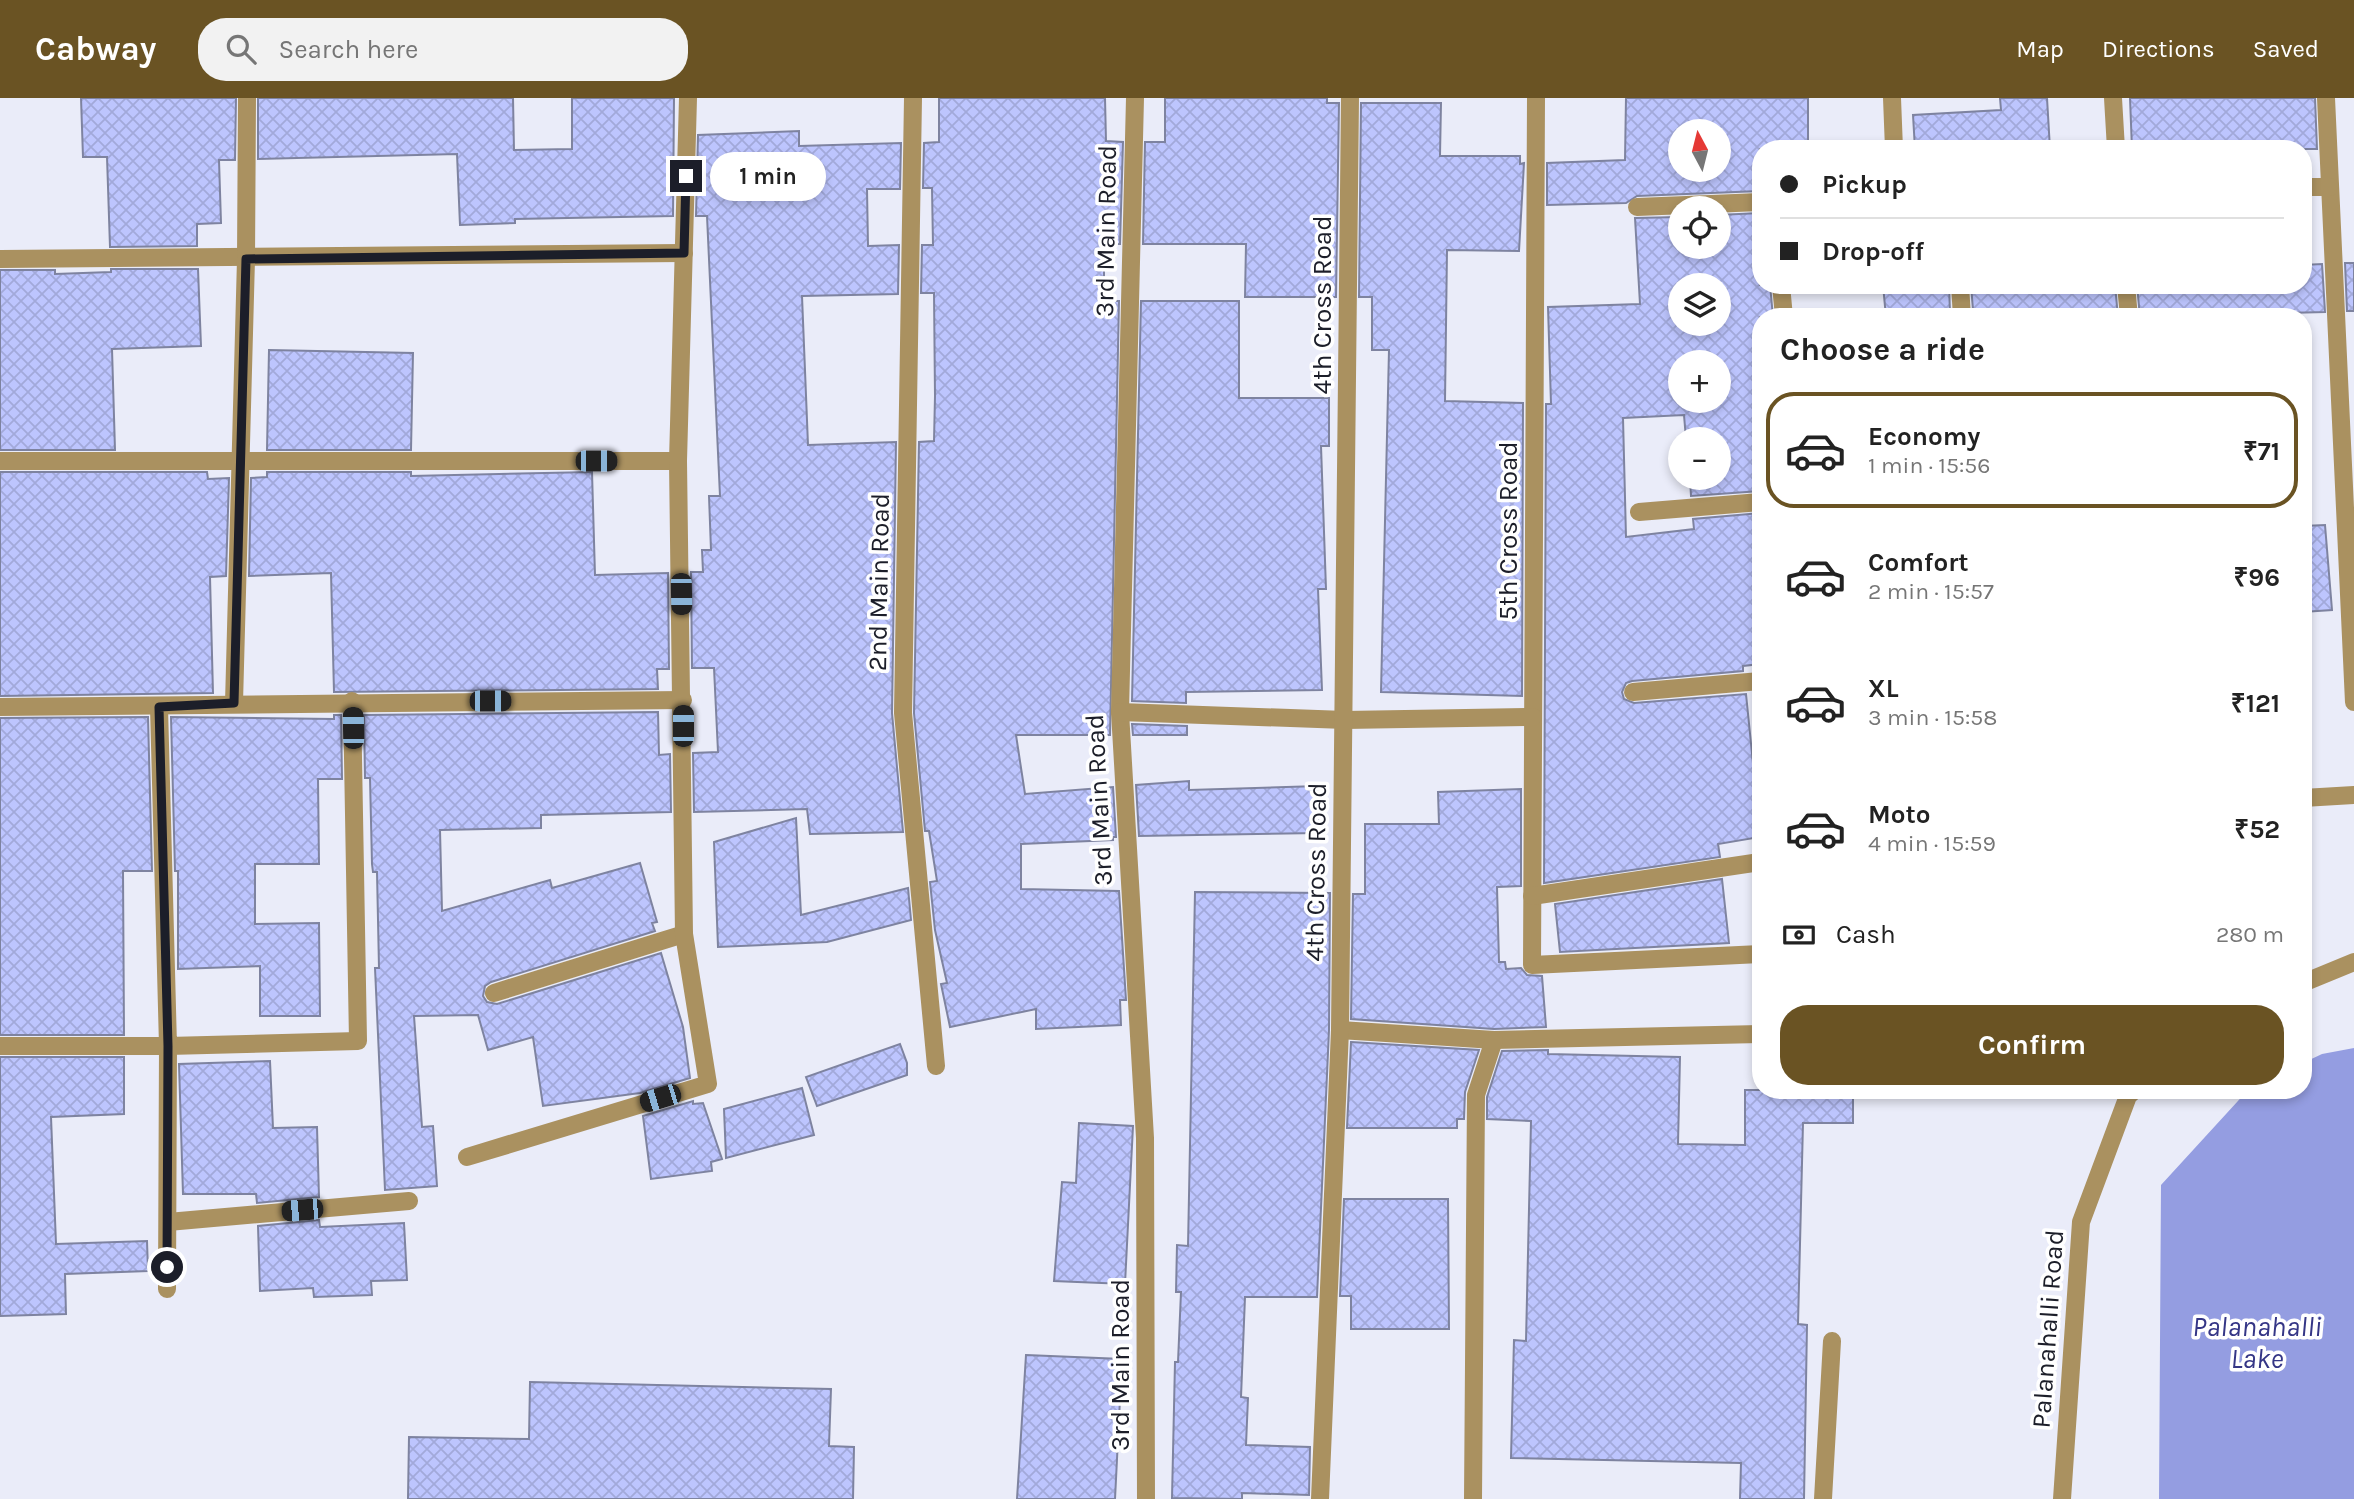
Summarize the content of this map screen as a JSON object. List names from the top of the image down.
{
  "streets": {
    "street": [
      "3rd Main Road",
      "4th Cross Road",
      "5th Cross Road",
      "2nd Main Road",
      "Palanahalli Road"
    ]
  },
  "water": ["Palanahalli Lake"],
  "north": "top",
  "page": {
    "header": "Cabway",
    "search": "Search here",
    "nav": ["Map", "Directions", "Saved"],
    "map_buttons": ["+", "−"],
    "banner": ["Pickup", "Drop-off"],
    "bubble": "1 min",
    "heading": "Choose a ride",
    "list": [
      {
        "name": "Economy",
        "note": "1 min · 15:56",
        "value": "₹71"
      },
      {
        "name": "Comfort",
        "note": "2 min · 15:57",
        "value": "₹96"
      },
      {
        "name": "XL",
        "note": "3 min · 15:58",
        "value": "₹121"
      },
      {
        "name": "Moto",
        "note": "4 min · 15:59",
        "value": "₹52"
      }
    ],
    "pay": ["Cash", "280 m"],
    "buttons": "Confirm"
  }
}
